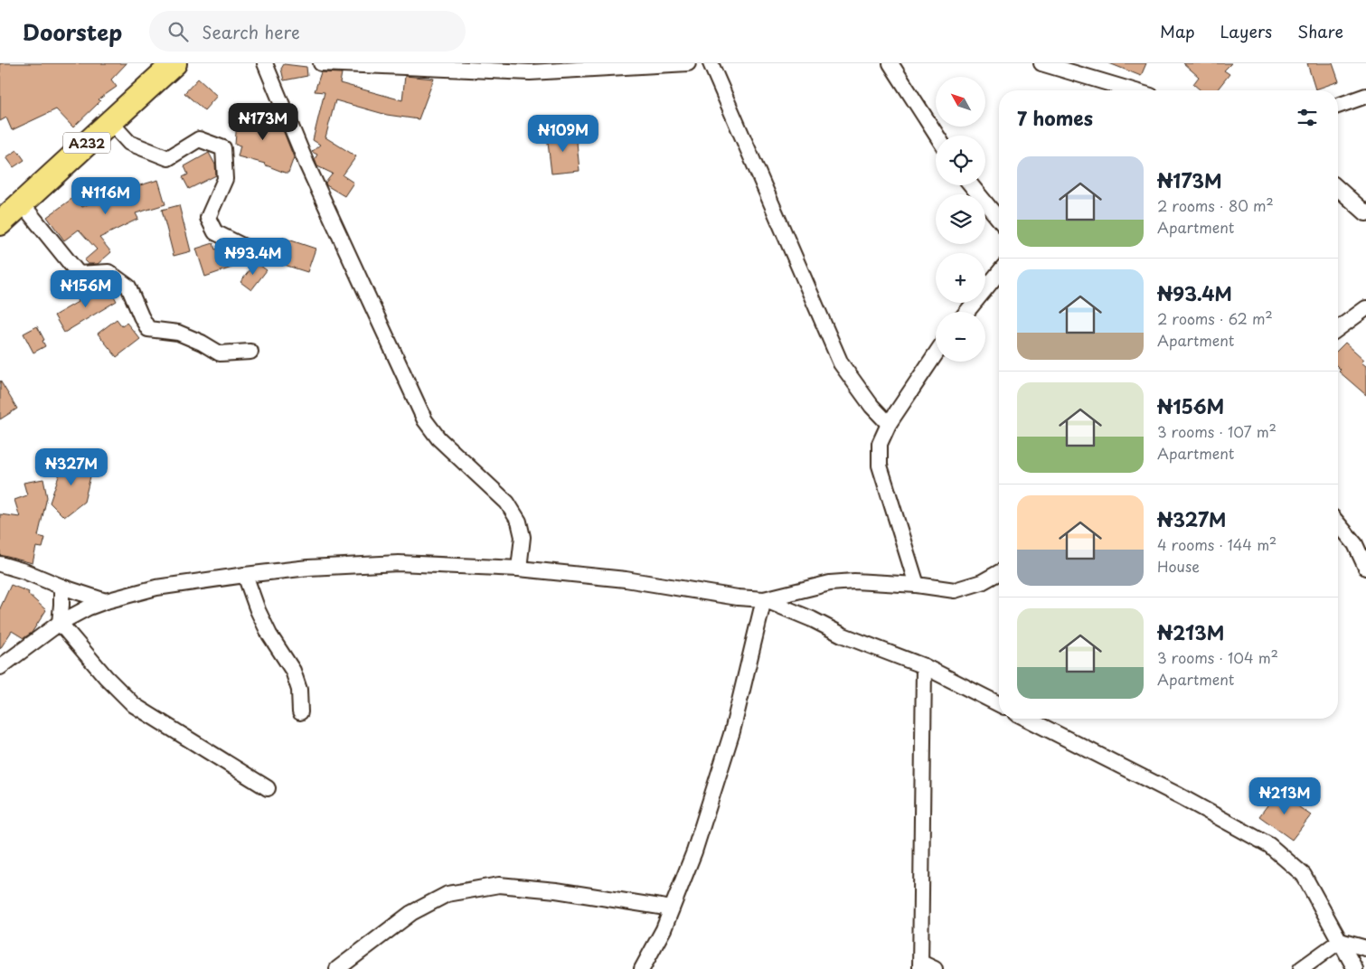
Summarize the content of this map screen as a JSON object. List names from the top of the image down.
{
  "streets": {
    "main road": ["A232"]
  },
  "north": "top left",
  "page": {
    "header": "Doorstep",
    "search": "Search here",
    "nav": ["Map", "Layers", "Share"],
    "map_buttons": ["+", "−"],
    "heading": "7 homes",
    "price": [
      "₦173M",
      "₦109M",
      "₦116M",
      "₦93.4M",
      "₦156M",
      "₦327M",
      "₦213M"
    ],
    "list": [
      {
        "name": "₦173M",
        "note": "2 rooms · 80 m² · Apartment"
      },
      {
        "name": "₦93.4M",
        "note": "2 rooms · 62 m² · Apartment"
      },
      {
        "name": "₦156M",
        "note": "3 rooms · 107 m² · Apartment"
      },
      {
        "name": "₦327M",
        "note": "4 rooms · 144 m² · House"
      },
      {
        "name": "₦213M",
        "note": "3 rooms · 104 m² · Apartment"
      }
    ]
  }
}
